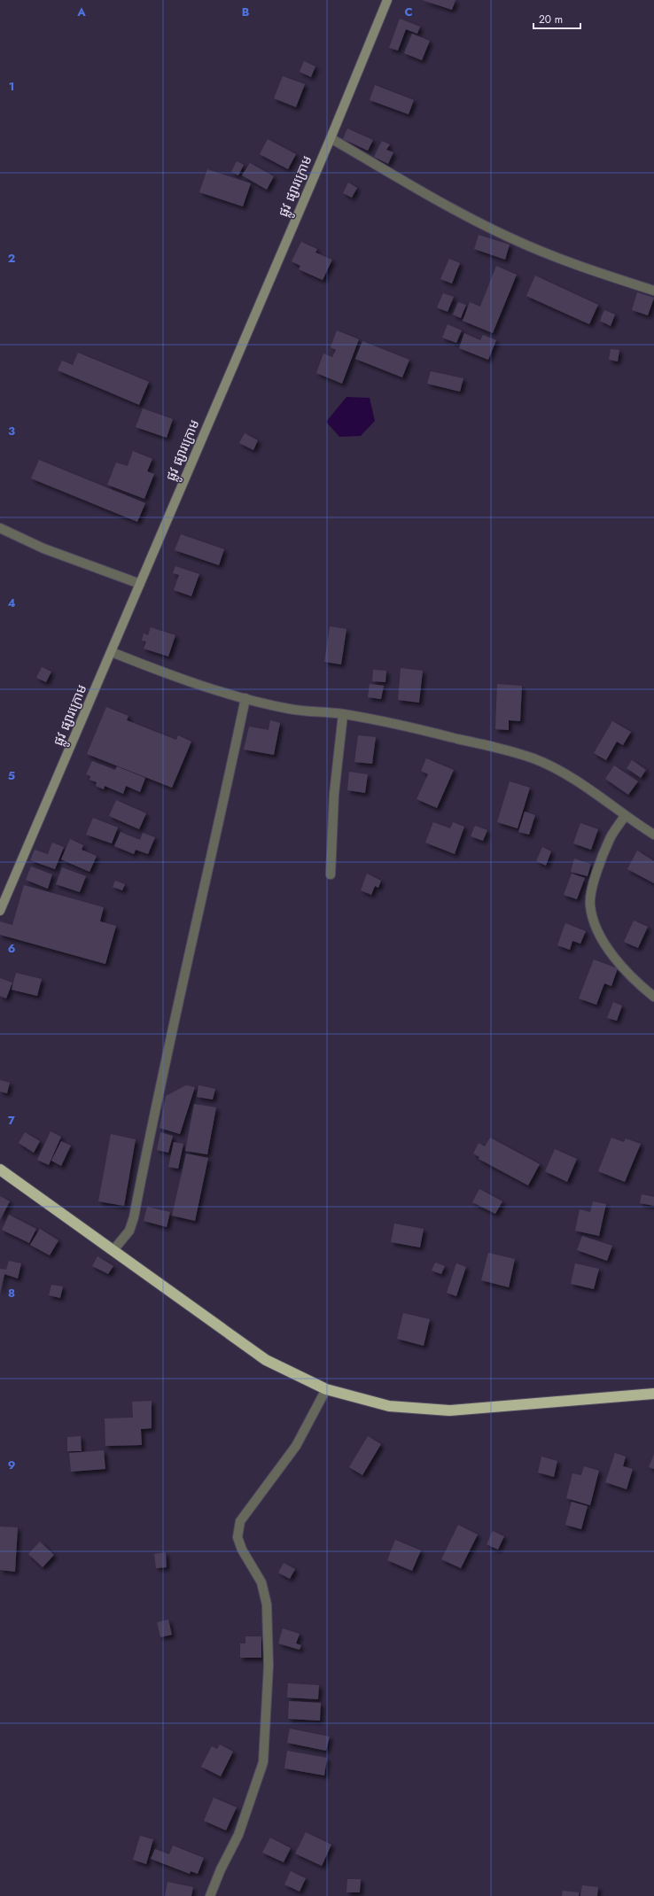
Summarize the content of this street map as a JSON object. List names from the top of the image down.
{
  "streets": {
    "main road": ["ផ្លូវ ផ្សារក្រោម"]
  },
  "scale_bar": "20 m",
  "grid": {
    "columns": ["A", "B", "C"],
    "rows": [
      "1",
      "2",
      "3",
      "4",
      "5",
      "6",
      "7",
      "8",
      "9"
    ]
  }
}
